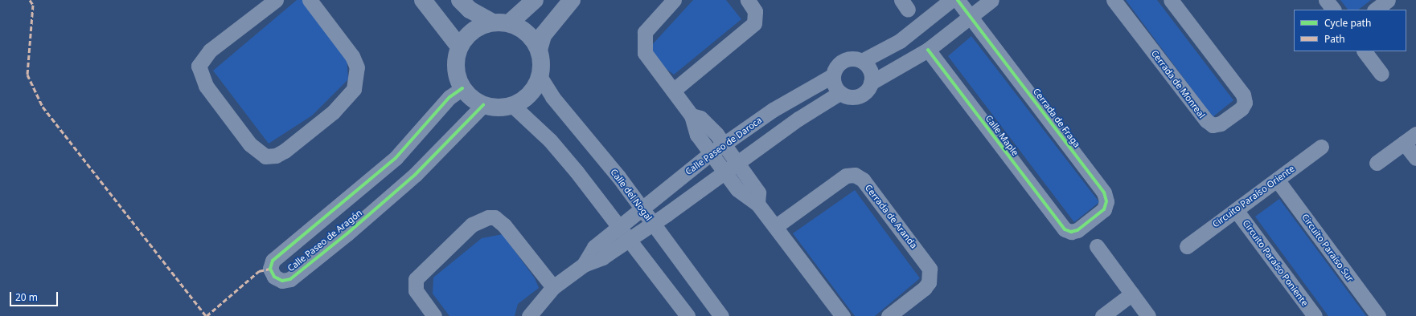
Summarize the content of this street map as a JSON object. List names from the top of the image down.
{
  "streets": {
    "street": [
      "Cerrada de Monreal",
      "Cerrada de Fraga",
      "Calle Maple",
      "Calle Paseo de Daroca",
      "Calle del Nogal",
      "Circuito Paraíso Oriente",
      "Cerrada de Aranda",
      "Calle Paseo de Aragón",
      "Circuito Paraíso Sur",
      "Circuito Paraíso Poniente"
    ]
  },
  "crossings": [
    ["Cerrada de Fraga", "Calle Maple"],
    ["Calle Paseo de Daroca", "Calle del Nogal"],
    ["Calle del Nogal", "Calle Paseo de Aragón"],
    ["Circuito Paraíso Oriente", "Circuito Paraíso Sur"],
    ["Circuito Paraíso Oriente", "Circuito Paraíso Poniente"]
  ],
  "legend": ["Cycle path", "Path"],
  "scale_bar": "20 m"
}
